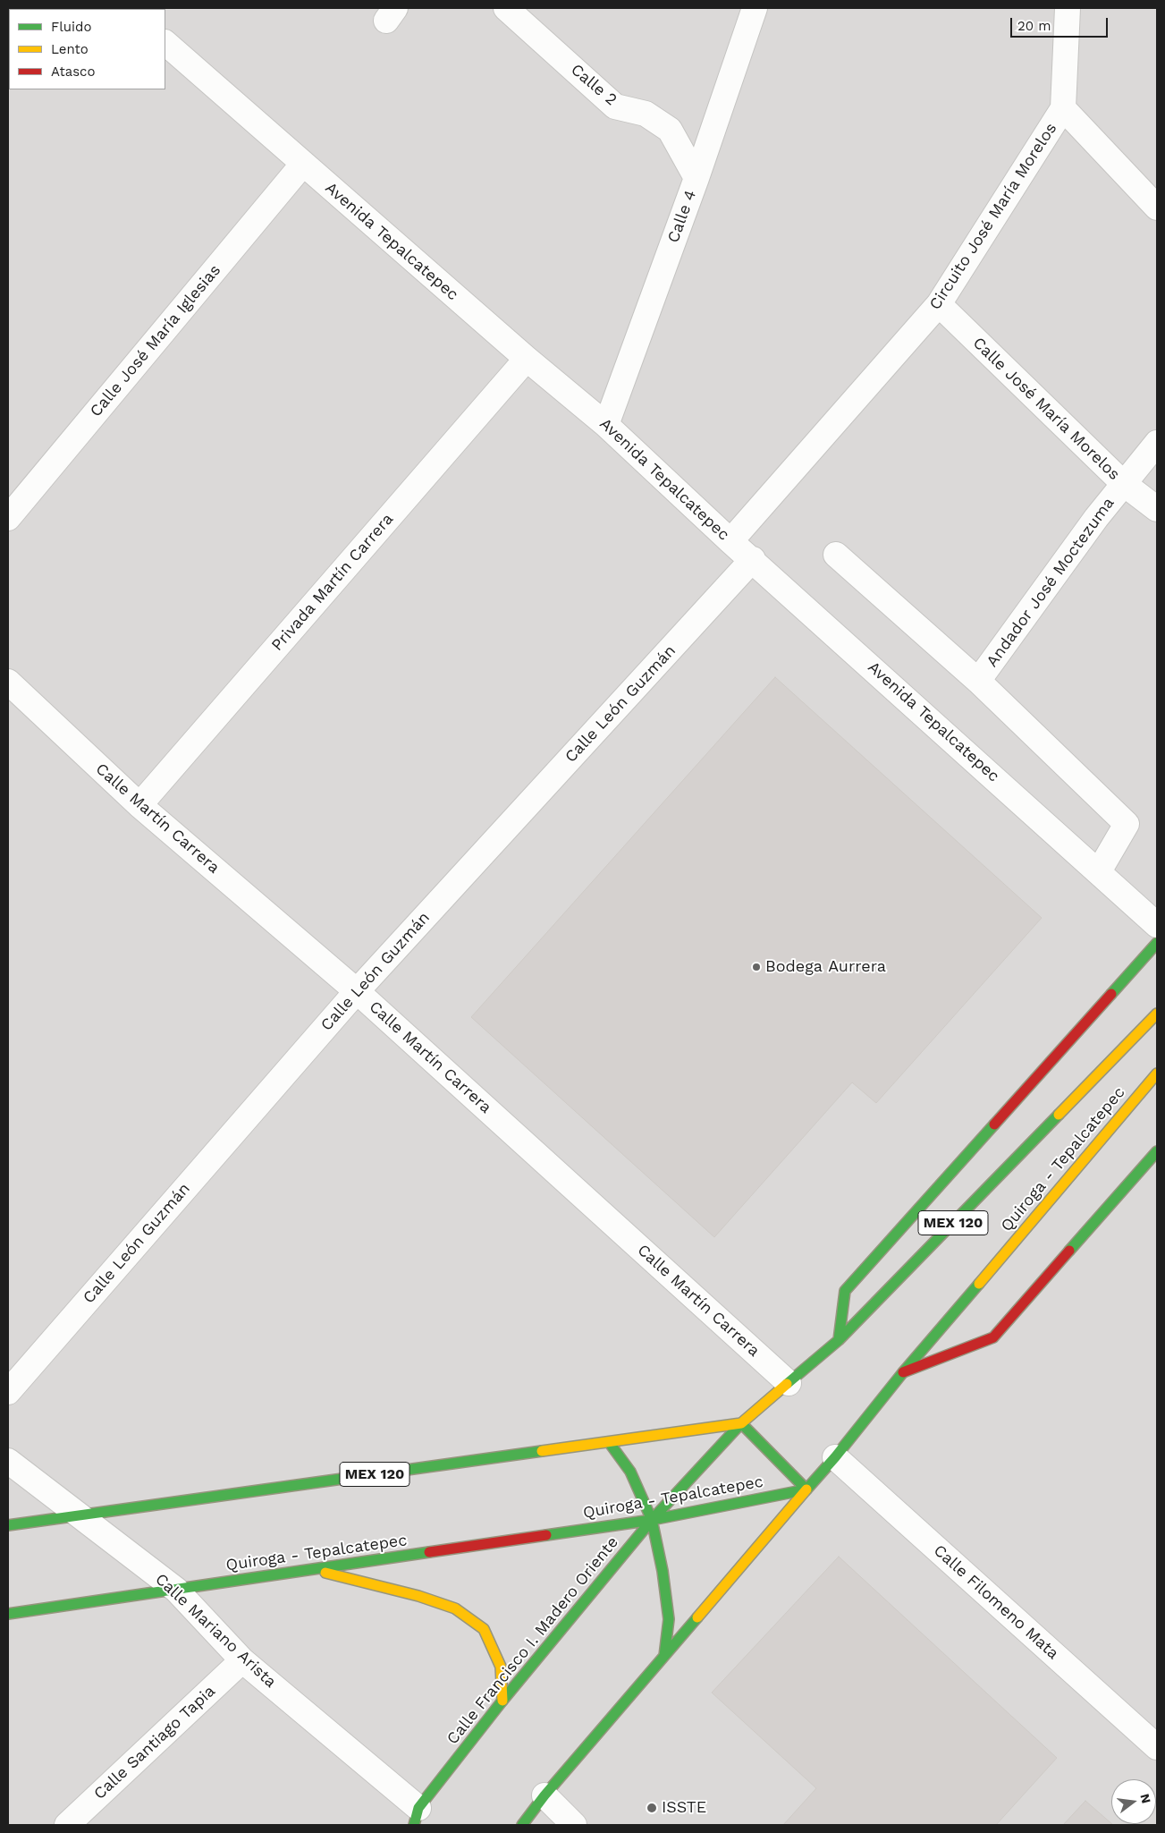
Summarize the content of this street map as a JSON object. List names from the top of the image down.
{
  "streets": {
    "main road": ["Quiroga - Tepalcatepec", "MEX 120", "Calle Francisco I. Madero Oriente"],
    "street": [
      "Calle 2",
      "Calle 4",
      "Circuito José María Morelos",
      "Avenida Tepalcatepec",
      "Calle José María Iglesias",
      "Calle José María Morelos",
      "Privada Martín Carrera",
      "Andador José Moctezuma",
      "Calle León Guzmán",
      "Calle Martín Carrera",
      "Calle Filomeno Mata",
      "Calle Mariano Arista",
      "Calle Santiago Tapia"
    ]
  },
  "crossings": [
    ["Calle 2", "Calle 4"],
    ["Calle 4", "Avenida Tepalcatepec"],
    ["Circuito José María Morelos", "Avenida Tepalcatepec"],
    ["Circuito José María Morelos", "Calle José María Morelos"],
    ["Avenida Tepalcatepec", "Calle José María Iglesias"],
    ["Avenida Tepalcatepec", "Privada Martín Carrera"],
    ["Avenida Tepalcatepec", "Calle León Guzmán"],
    ["Calle José María Morelos", "Andador José Moctezuma"],
    ["Privada Martín Carrera", "Calle Martín Carrera"],
    ["Calle León Guzmán", "Calle Martín Carrera"],
    ["Calle Martín Carrera", "Quiroga - Tepalcatepec"],
    ["Quiroga - Tepalcatepec", "MEX 120"],
    ["Quiroga - Tepalcatepec", "Calle Filomeno Mata"],
    ["Quiroga - Tepalcatepec", "Calle Mariano Arista"],
    ["Quiroga - Tepalcatepec", "Calle Francisco I. Madero Oriente"],
    ["MEX 120", "Calle Mariano Arista"],
    ["MEX 120", "Calle Francisco I. Madero Oriente"],
    ["Calle Mariano Arista", "Calle Francisco I. Madero Oriente"],
    ["Calle Mariano Arista", "Calle Santiago Tapia"]
  ],
  "places": ["Bodega Aurrera", "ISSTE"],
  "legend": ["Fluido", "Lento", "Atasco"],
  "scale_bar": "20 m",
  "north": "right"
}
